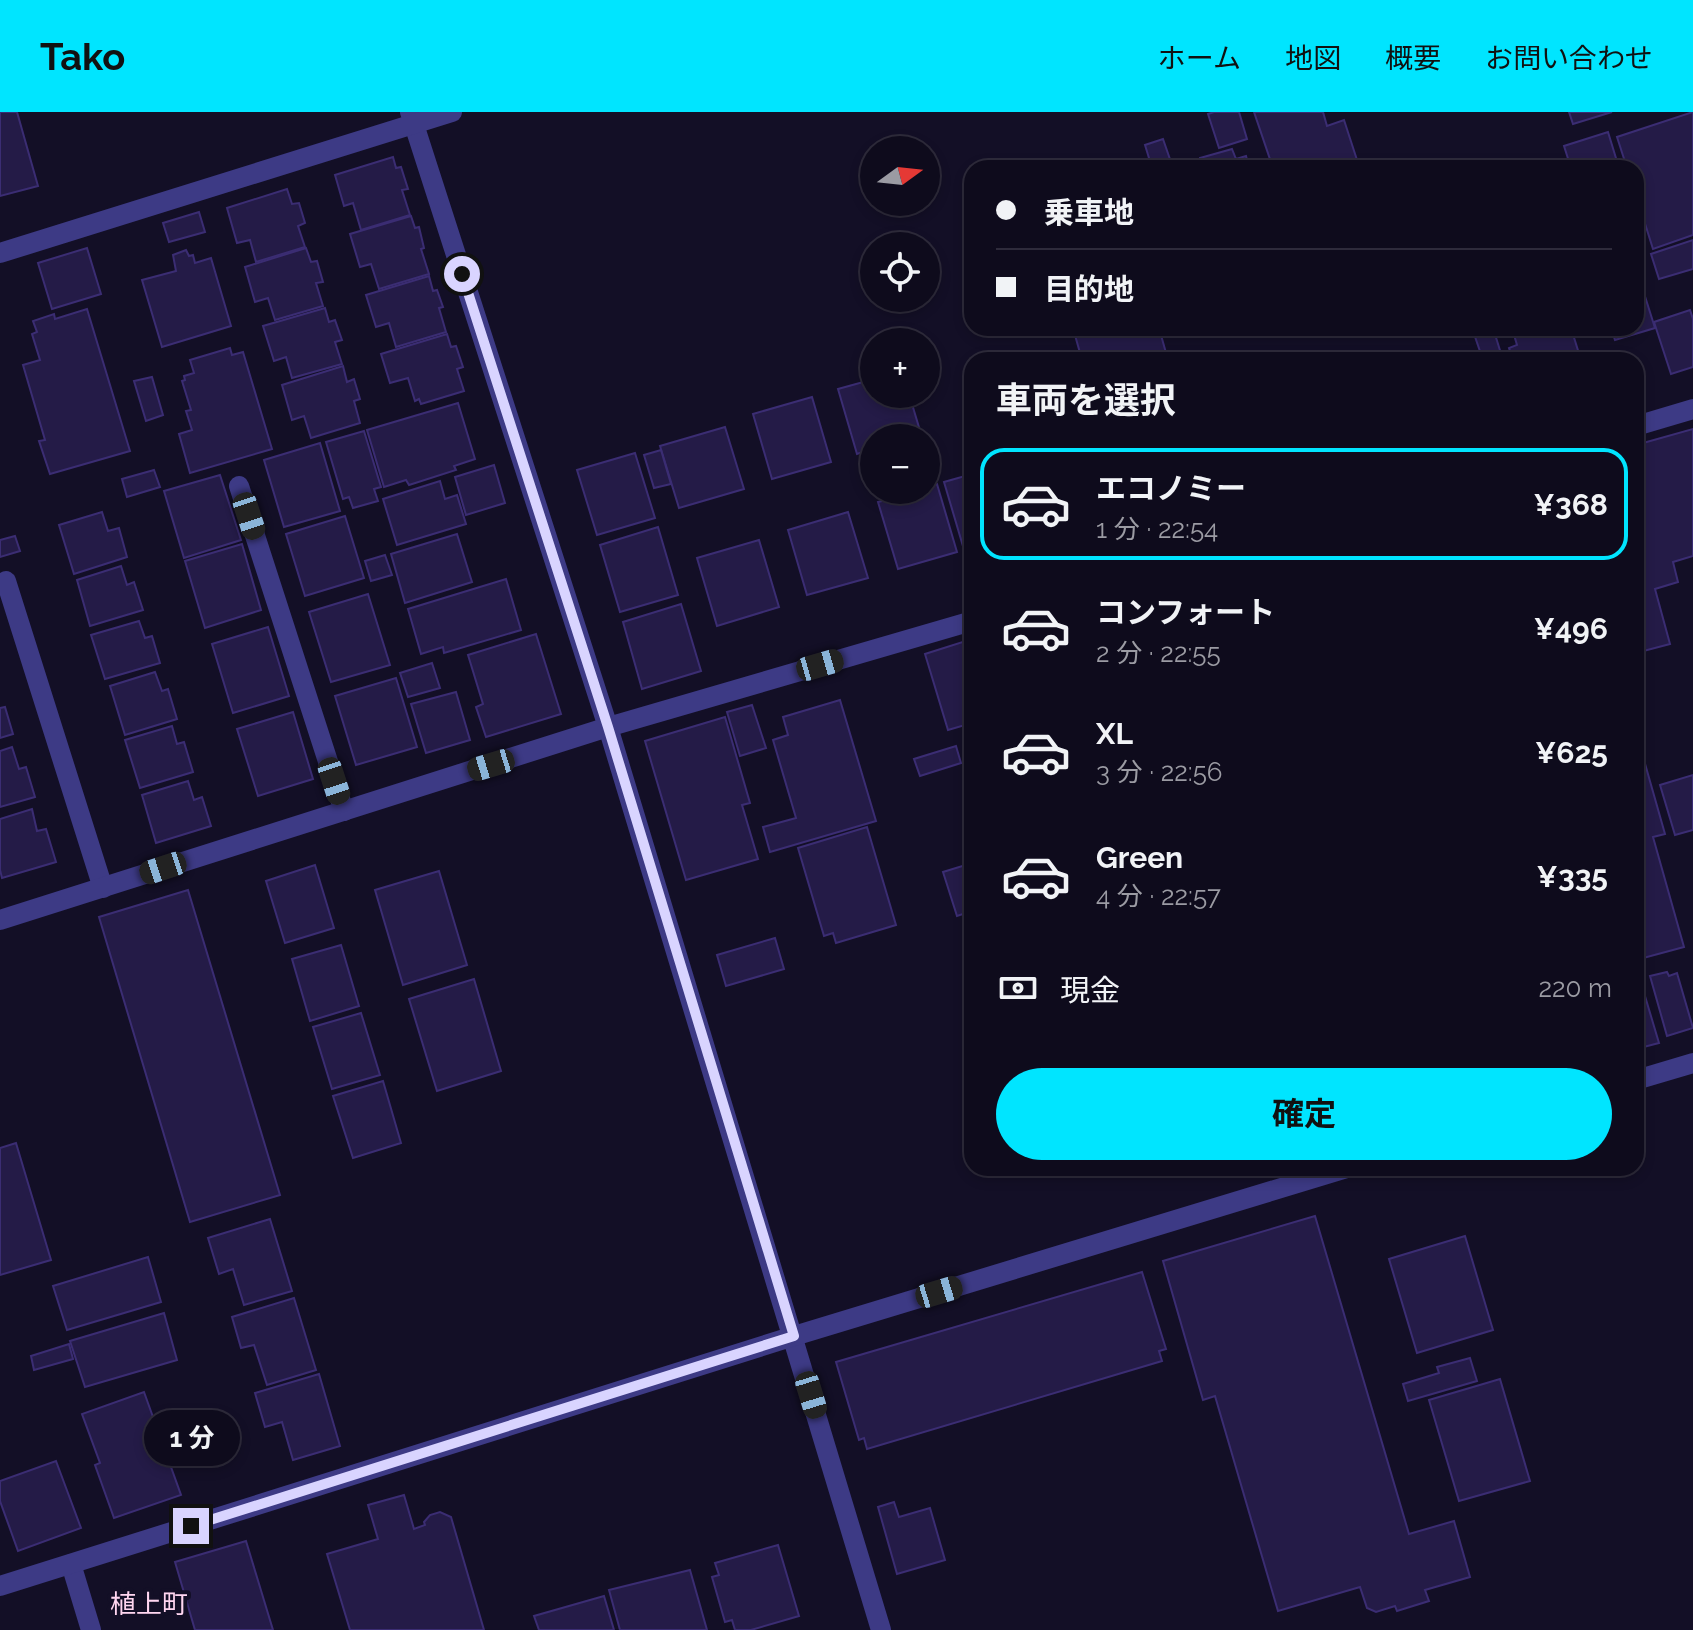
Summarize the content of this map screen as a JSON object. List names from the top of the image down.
{
  "districts": ["植上町"],
  "north": "right",
  "page": {
    "header": "Tako",
    "nav": [
      "ホーム",
      "地図",
      "概要",
      "お問い合わせ"
    ],
    "map_buttons": ["+", "−"],
    "banner": ["乗車地", "目的地"],
    "heading": "車両を選択",
    "list": [
      {
        "name": "エコノミー",
        "note": "1 分 · 22:54",
        "value": "¥368"
      },
      {
        "name": "コンフォート",
        "note": "2 分 · 22:55",
        "value": "¥496"
      },
      {
        "name": "XL",
        "note": "3 分 · 22:56",
        "value": "¥625"
      },
      {
        "name": "Green",
        "note": "4 分 · 22:57",
        "value": "¥335"
      }
    ],
    "pay": ["現金", "220 m"],
    "buttons": "確定",
    "bubble": "1 分"
  }
}
